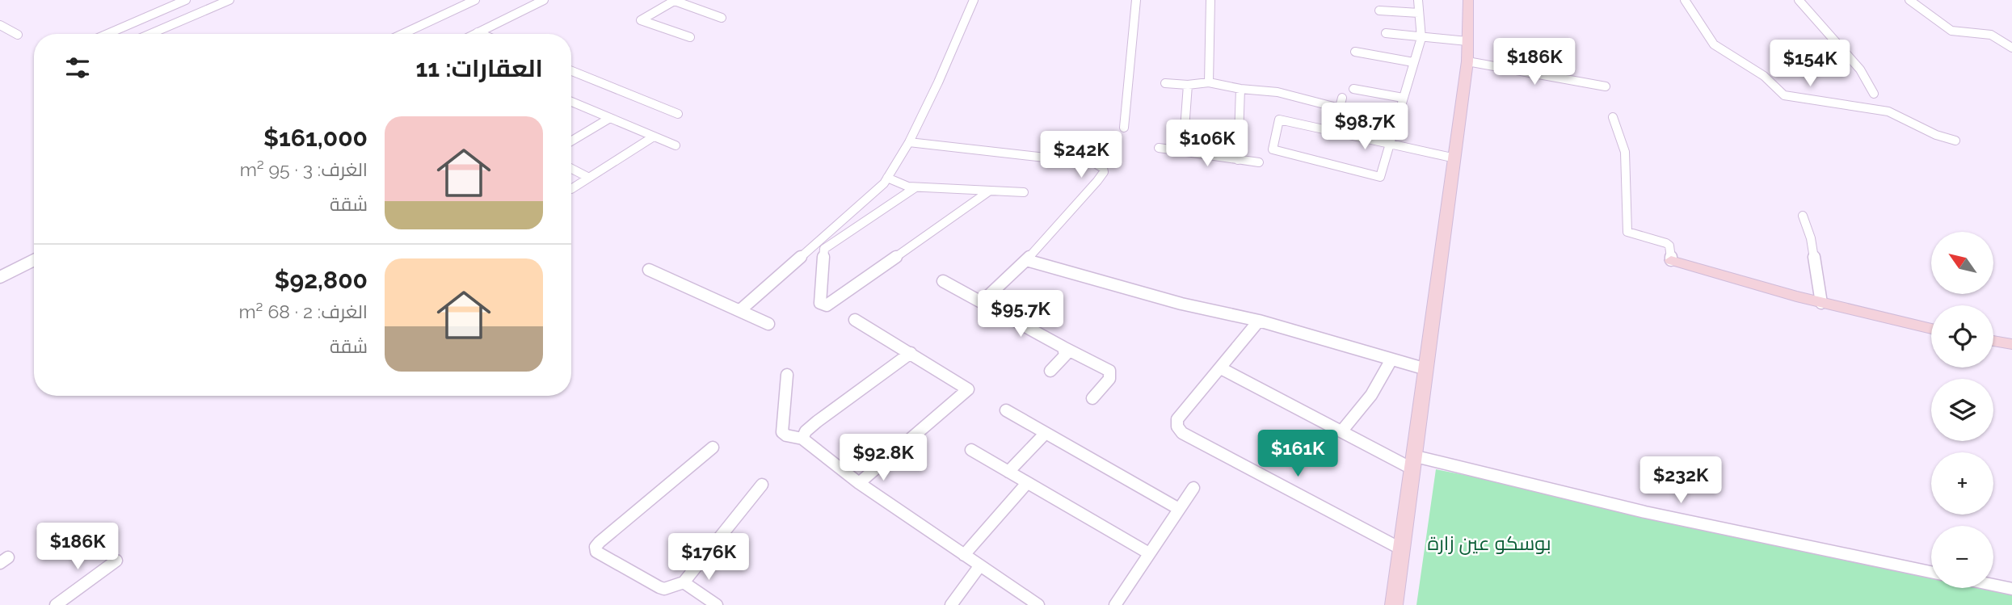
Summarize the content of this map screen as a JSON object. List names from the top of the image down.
{
  "parks": ["بوسكو عين زارة"],
  "north": "top left",
  "page": {
    "heading": "العقارات: 11",
    "price": [
      "$186K",
      "$154K",
      "$98.7K",
      "$106K",
      "$242K",
      "$95.7K",
      "$161K",
      "$92.8K",
      "$232K",
      "$186K",
      "$176K"
    ],
    "list": [
      {
        "name": "$161,000",
        "note": "الغرف: 3 · 95 m² · شقة"
      },
      {
        "name": "$92,800",
        "note": "الغرف: 2 · 68 m² · شقة"
      }
    ],
    "map_buttons": ["+", "−"]
  }
}
